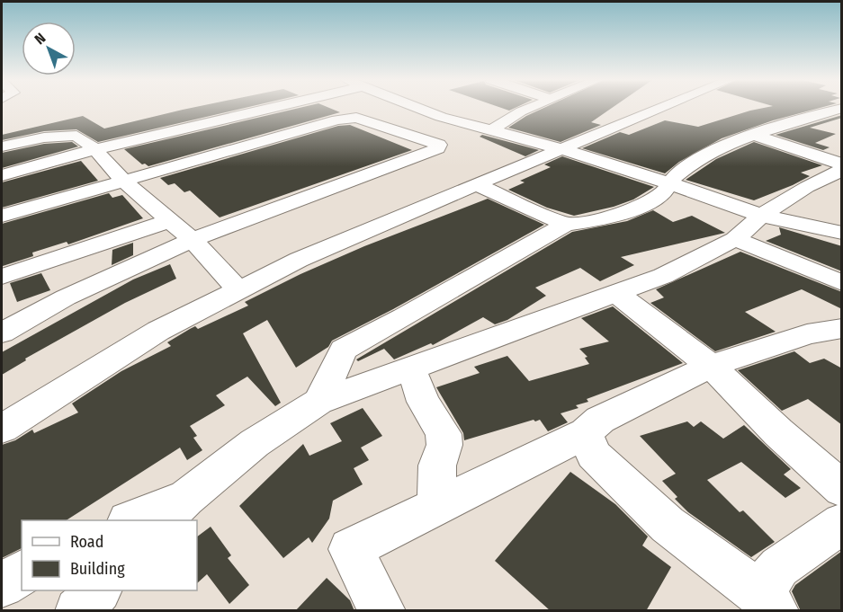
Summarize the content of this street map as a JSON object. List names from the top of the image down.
{
  "legend": ["Road", "Building"],
  "north": "top left"
}
